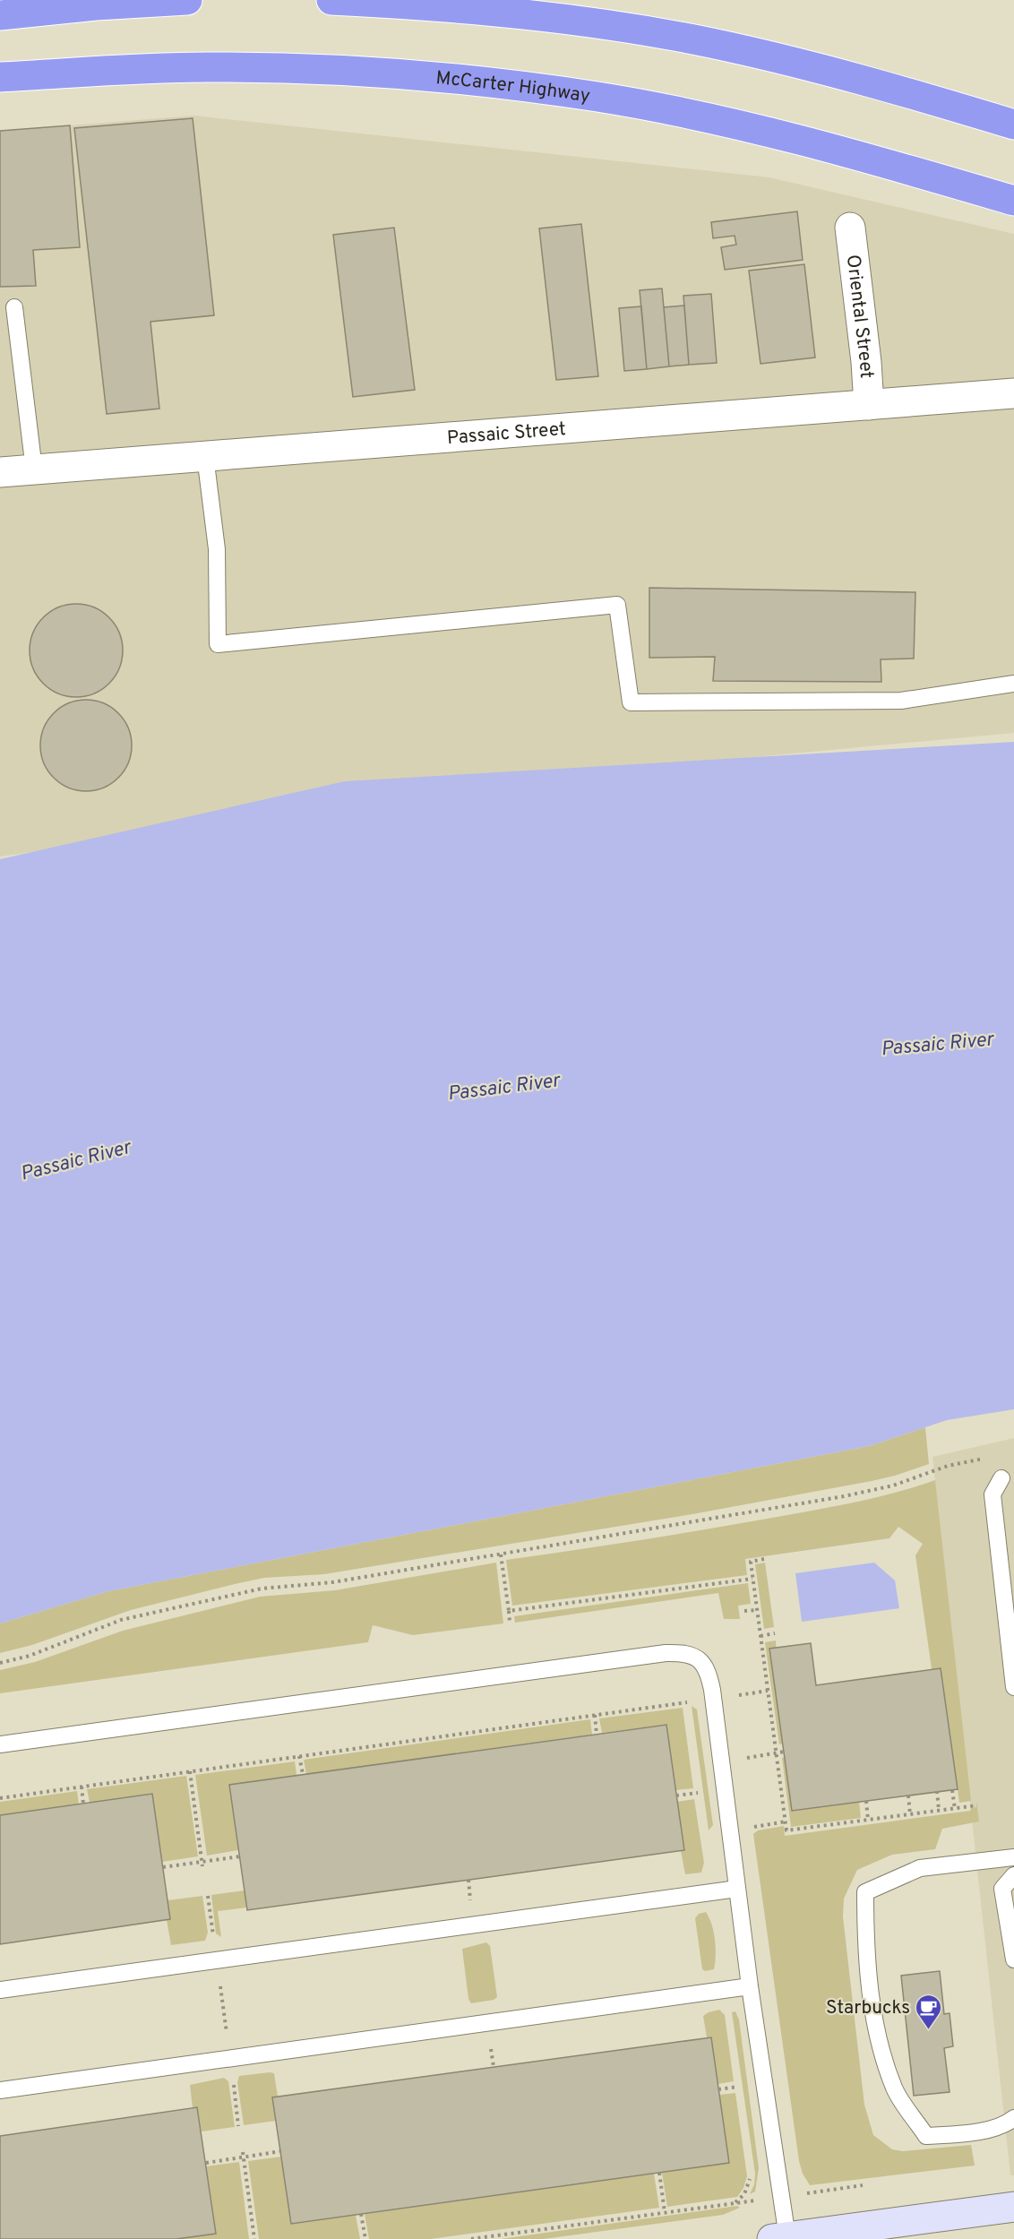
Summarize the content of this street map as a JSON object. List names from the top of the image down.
{
  "streets": {
    "highway": ["McCarter Highway"],
    "street": ["Oriental Street", "Passaic Street"]
  },
  "crossings": [
    ["Oriental Street", "Passaic Street"]
  ],
  "water": ["Passaic River"],
  "places": {
    "cafe": ["Starbucks"]
  }
}
